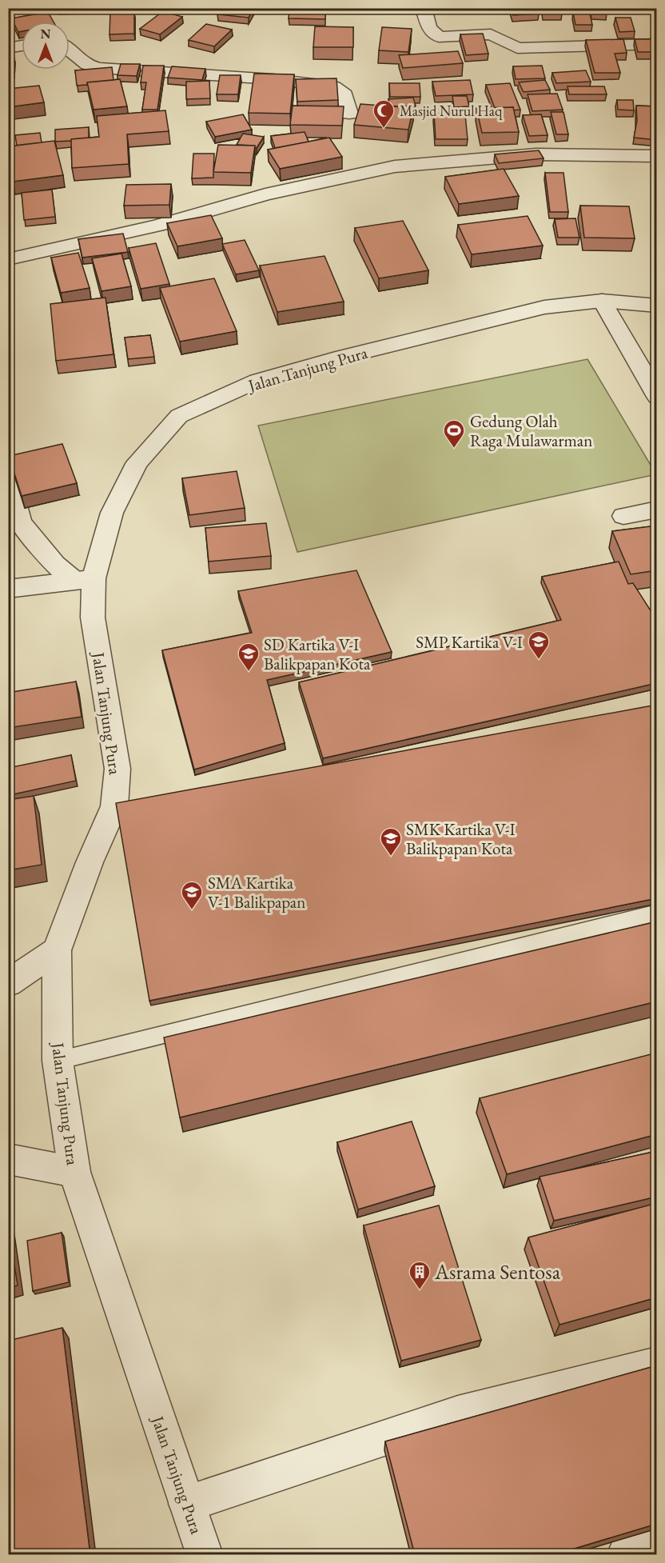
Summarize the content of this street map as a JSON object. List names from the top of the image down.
{
  "streets": {
    "street": ["Jalan Tanjung Pura"]
  },
  "places": {
    "mosque": ["Masjid Nurul Haq"],
    "sports": ["Gedung Olah Raga Mulawarman"],
    "school or university": [
      "SMP Kartika V-I",
      "SD Kartika V-I Balikpapan Kota",
      "SMK Kartika V-I Balikpapan Kota",
      "SMA Kartika V-1 Balikpapan"
    ],
    "building": ["Asrama Sentosa"]
  },
  "north": "top"
}
